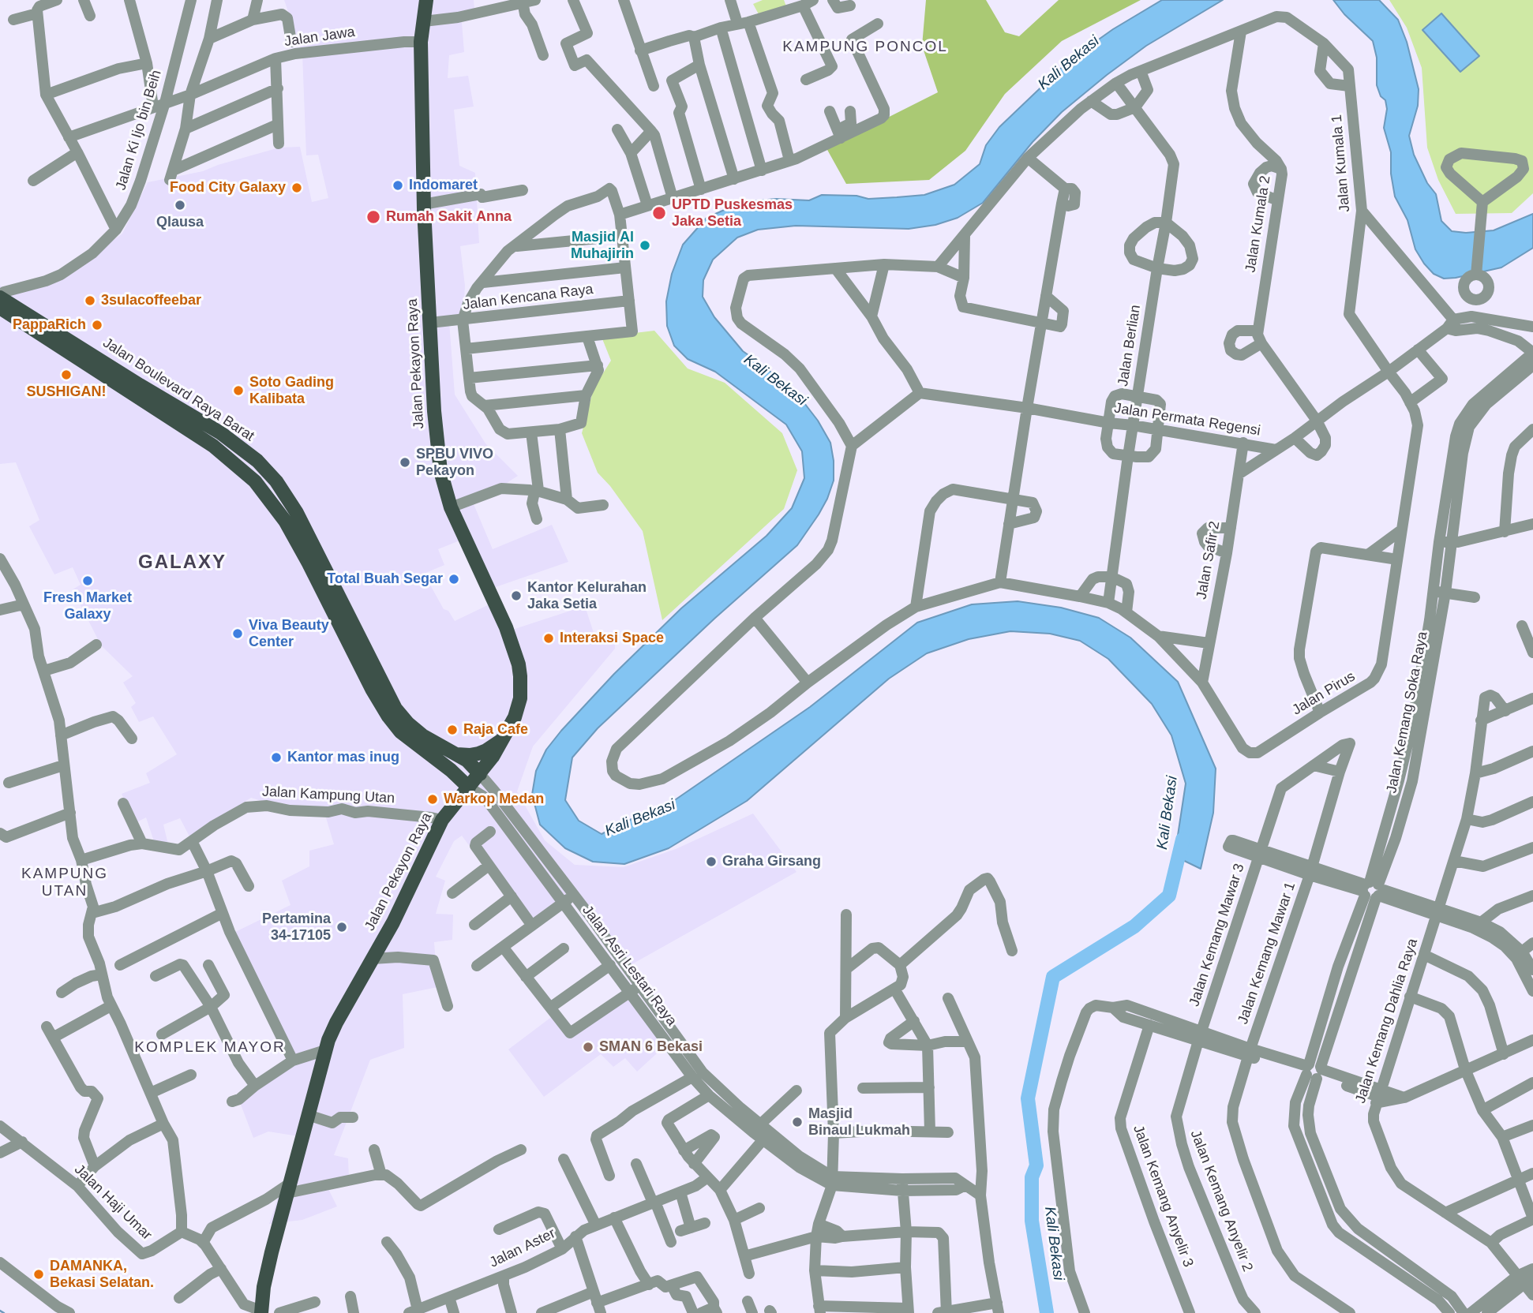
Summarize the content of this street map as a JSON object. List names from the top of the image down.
{
  "streets": {
    "main road": ["Jalan Pekayon Raya", "Jalan Boulevard Raya Barat"],
    "street": [
      "Jalan Jawa",
      "Jalan Ki Ijo bin Beih",
      "Jalan Kumala 1",
      "Jalan Kumala 2",
      "Jalan Kencana Raya",
      "Jalan Berlian",
      "Jalan Permata Regensi",
      "Jalan Safir 2",
      "Jalan Pirus",
      "Jalan Kemang Soka Raya",
      "Jalan Kampung Utan",
      "Jalan Kemang Mawar 3",
      "Jalan Kemang Mawar 1",
      "Jalan Asri Lestari Raya",
      "Jalan Kemang Dahlia Raya",
      "Jalan Kemang Anyelir 3",
      "Jalan Kemang Anyelir 2",
      "Jalan Haji Umar",
      "Jalan Aster"
    ]
  },
  "crossings": [
    ["Jalan Jawa", "Jalan Ki Ijo bin Beih"],
    ["Jalan Jawa", "Jalan Pekayon Raya"],
    ["Jalan Ki Ijo bin Beih", "Jalan Boulevard Raya Barat"],
    ["Jalan Kumala 1", "Jalan Kumala 2"],
    ["Jalan Kumala 1", "Jalan Permata Regensi"],
    ["Jalan Kumala 1", "Jalan Pirus"],
    ["Jalan Kumala 2", "Jalan Permata Regensi"],
    ["Jalan Kencana Raya", "Jalan Pekayon Raya"],
    ["Jalan Berlian", "Jalan Permata Regensi"],
    ["Jalan Berlian", "Jalan Pirus"],
    ["Jalan Pekayon Raya", "Jalan Boulevard Raya Barat"],
    ["Jalan Pekayon Raya", "Jalan Kampung Utan"],
    ["Jalan Pekayon Raya", "Jalan Asri Lestari Raya"],
    ["Jalan Boulevard Raya Barat", "Jalan Asri Lestari Raya"],
    ["Jalan Permata Regensi", "Jalan Safir 2"],
    ["Jalan Permata Regensi", "Jalan Pirus"],
    ["Jalan Safir 2", "Jalan Pirus"],
    ["Jalan Kemang Mawar 3", "Jalan Kemang Mawar 1"],
    ["Jalan Kemang Mawar 3", "Jalan Kemang Anyelir 2"]
  ],
  "districts": [
    "KAMPUNG PONCOL",
    "GALAXY",
    "KAMPUNG UTAN",
    "KOMPLEK MAYOR"
  ],
  "water": ["Kali Bekasi"],
  "places": [
    "Indomaret",
    "Food City Galaxy",
    "Qlausa",
    "UPTD Puskesmas Jaka Setia",
    "Rumah Sakit Anna",
    "Masjid Al Muhajirin",
    "3sulacoffeebar",
    "PappaRich",
    "SUSHIGAN!",
    "Soto Gading Kalibata",
    "SPBU VIVO Pekayon",
    "Total Buah Segar",
    "Fresh Market Galaxy",
    "Kantor Kelurahan Jaka Setia",
    "Viva Beauty Center",
    "Interaksi Space",
    "Raja Cafe",
    "Kantor mas inug",
    "Warkop Medan",
    "Graha Girsang",
    "Pertamina 34-17105",
    "SMAN 6 Bekasi",
    "Masjid Binaul Lukmah",
    "DAMANKA, Bekasi Selatan."
  ]
}
